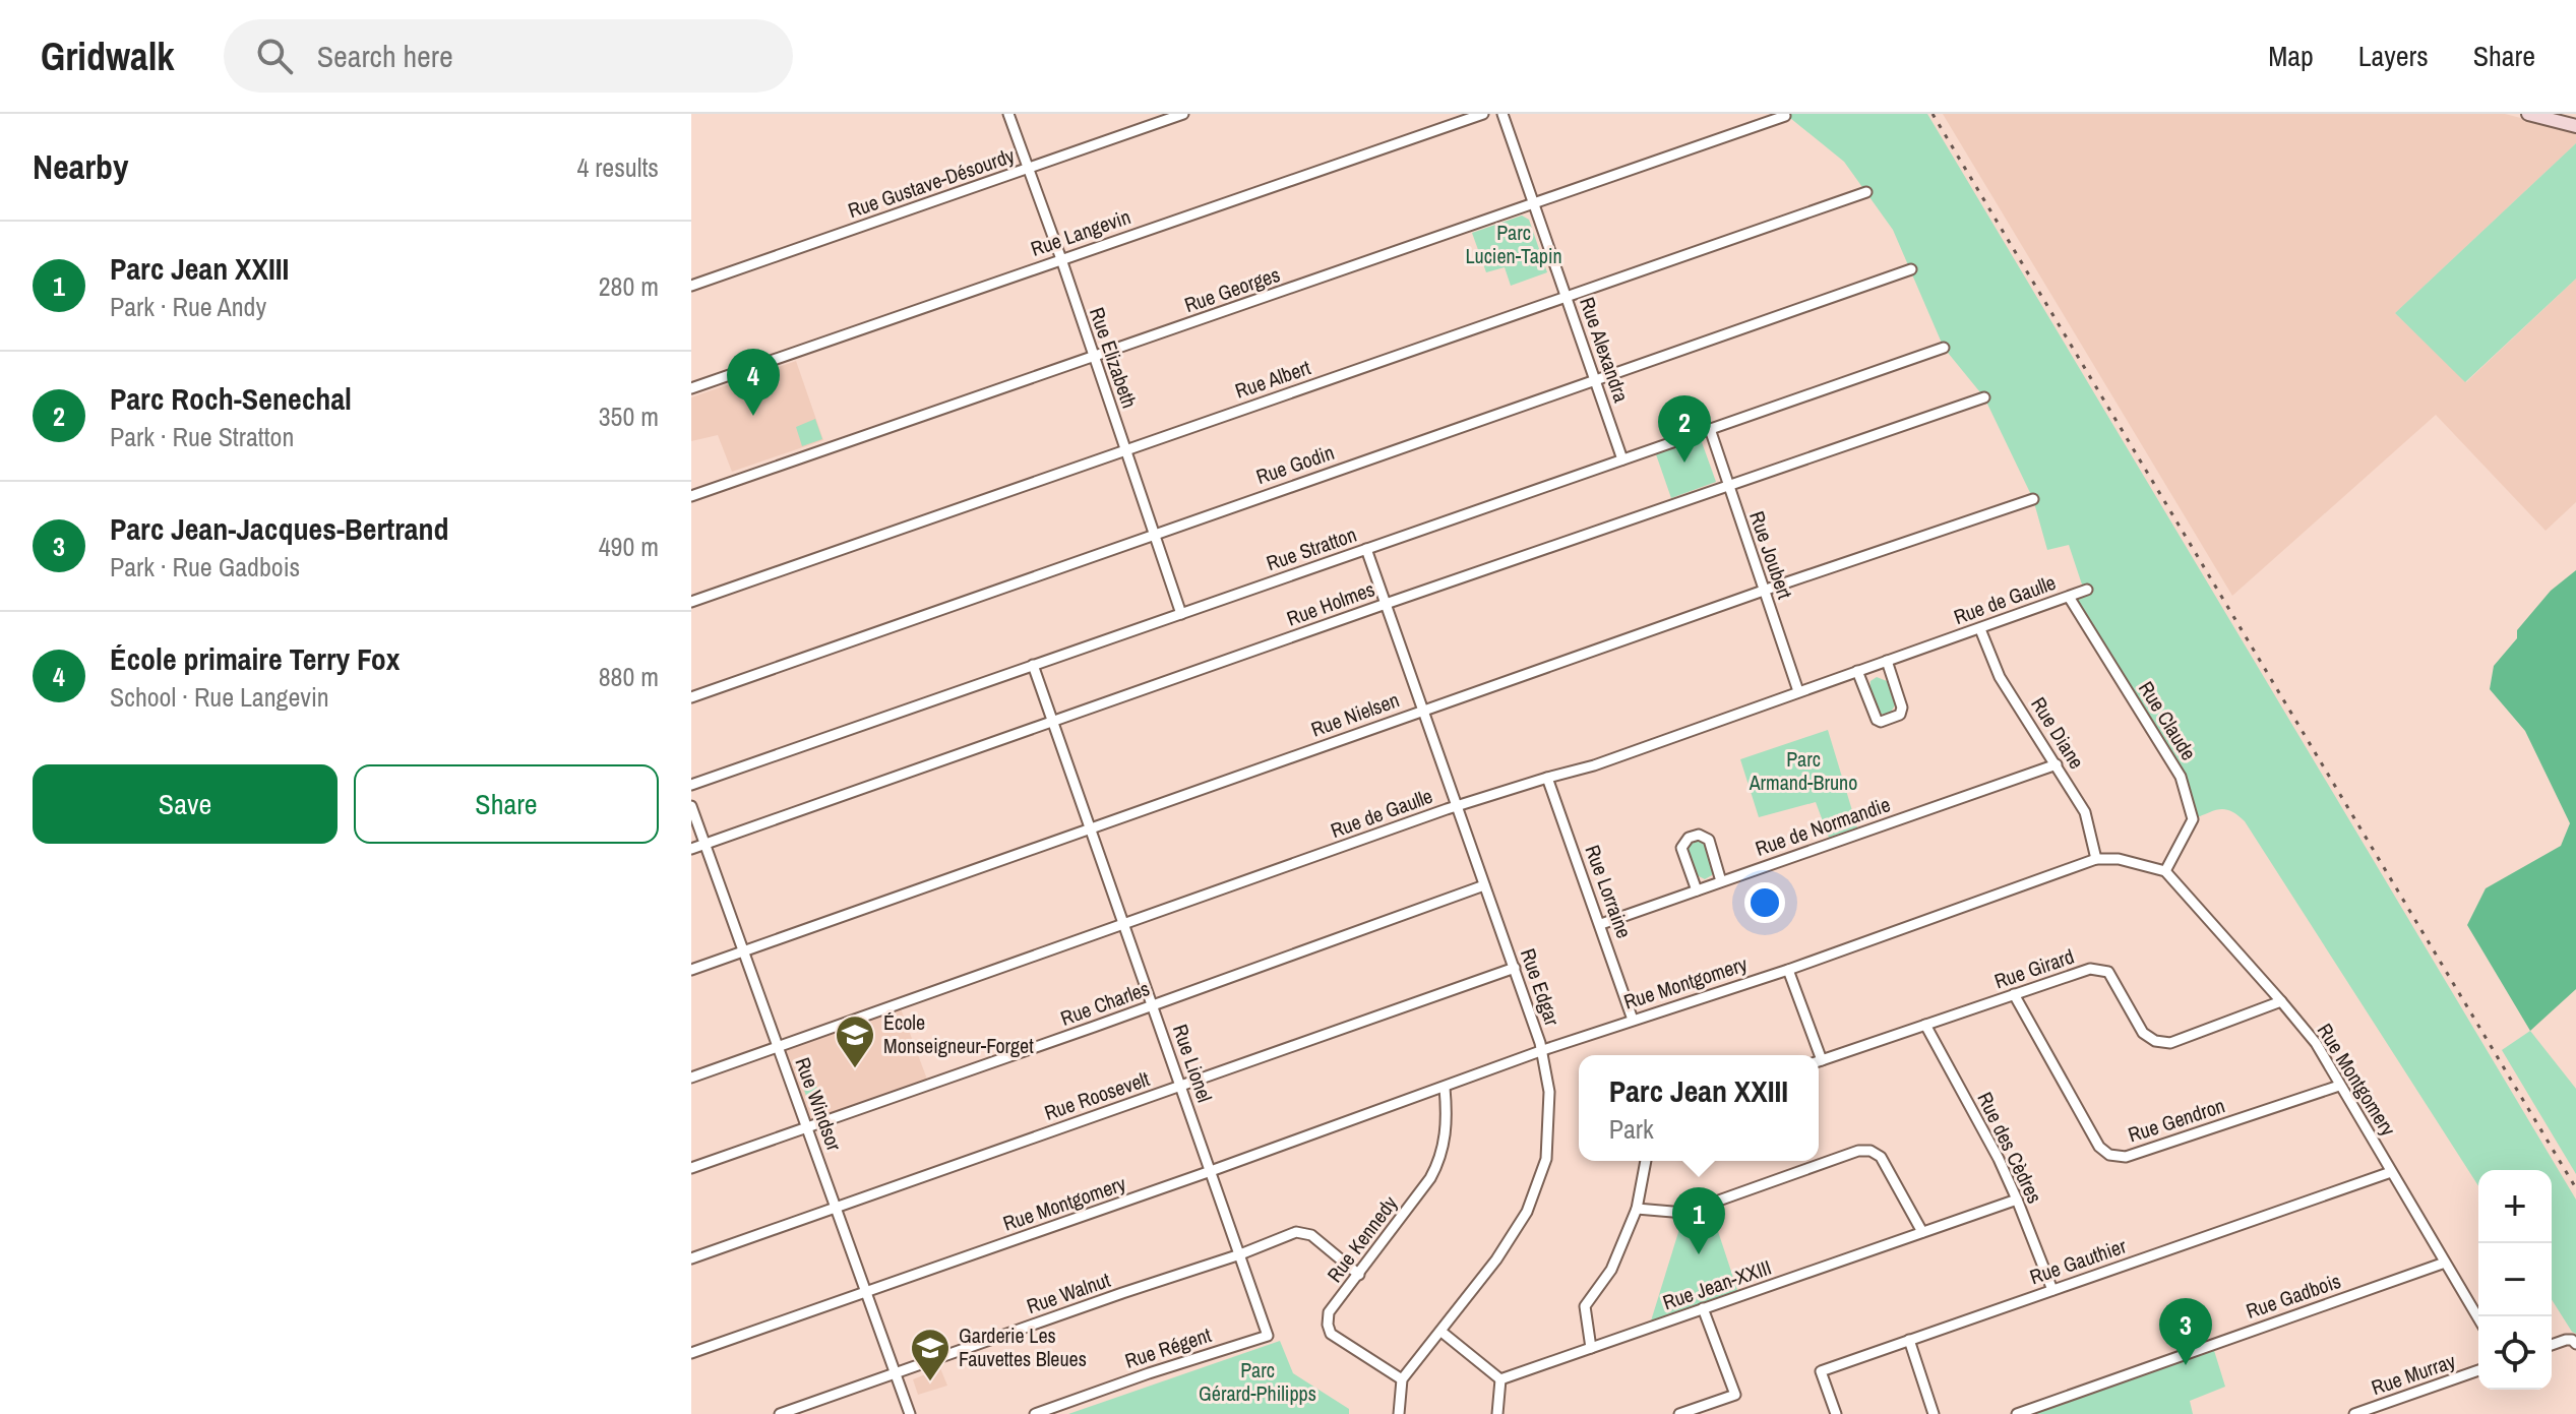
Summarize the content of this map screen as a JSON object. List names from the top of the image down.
{
  "streets": {
    "street": [
      "Rue Gustave-Désourdy",
      "Rue Langevin",
      "Rue Georges",
      "Rue Alexandra",
      "Rue Elizabeth",
      "Rue Albert",
      "Rue Godin",
      "Rue Stratton",
      "Rue Joubert",
      "Rue de Gaulle",
      "Rue Holmes",
      "Rue Nielsen",
      "Rue Claude",
      "Rue Diane",
      "Rue de Normandie",
      "Rue Lorraine",
      "Rue Girard",
      "Rue Montgomery",
      "Rue Edgar",
      "Rue Charles",
      "Rue Lionel",
      "Rue Roosevelt",
      "Rue Windsor",
      "Rue Gendron",
      "Rue des Cèdres",
      "Rue Kennedy",
      "Rue Gauthier",
      "Rue Jean-XXIII",
      "Rue Walnut",
      "Rue Gadbois",
      "Rue Régent",
      "Rue Murray"
    ]
  },
  "crossings": [
    ["Rue Gustave-Désourdy", "Rue Elizabeth"],
    ["Rue Langevin", "Rue Elizabeth"],
    ["Rue Georges", "Rue Alexandra"],
    ["Rue Georges", "Rue Elizabeth"],
    ["Rue Alexandra", "Rue Albert"],
    ["Rue Alexandra", "Rue Godin"],
    ["Rue Alexandra", "Rue Stratton"],
    ["Rue Elizabeth", "Rue Albert"],
    ["Rue Elizabeth", "Rue Godin"],
    ["Rue Elizabeth", "Rue Stratton"],
    ["Rue Stratton", "Rue Joubert"],
    ["Rue Stratton", "Rue Edgar"],
    ["Rue Stratton", "Rue Lionel"],
    ["Rue Joubert", "Rue de Gaulle"],
    ["Rue Joubert", "Rue Holmes"],
    ["Rue Joubert", "Rue Nielsen"],
    ["Rue de Gaulle", "Rue Claude"],
    ["Rue de Gaulle", "Rue Diane"],
    ["Rue de Gaulle", "Rue Lorraine"],
    ["Rue de Gaulle", "Rue Edgar"],
    ["Rue de Gaulle", "Rue Lionel"],
    ["Rue de Gaulle", "Rue Windsor"],
    ["Rue Holmes", "Rue Edgar"],
    ["Rue Holmes", "Rue Lionel"],
    ["Rue Holmes", "Rue Windsor"],
    ["Rue Nielsen", "Rue Edgar"],
    ["Rue Nielsen", "Rue Lionel"],
    ["Rue Nielsen", "Rue Windsor"],
    ["Rue Claude", "Rue Montgomery"],
    ["Rue Diane", "Rue de Normandie"],
    ["Rue Diane", "Rue Montgomery"],
    ["Rue de Normandie", "Rue Lorraine"],
    ["Rue Lorraine", "Rue Montgomery"],
    ["Rue Girard", "Rue Montgomery"],
    ["Rue Girard", "Rue Gendron"],
    ["Rue Girard", "Rue des Cèdres"],
    ["Rue Montgomery", "Rue Edgar"],
    ["Rue Montgomery", "Rue Lionel"],
    ["Rue Montgomery", "Rue Windsor"],
    ["Rue Montgomery", "Rue Gendron"],
    ["Rue Montgomery", "Rue Kennedy"],
    ["Rue Montgomery", "Rue Gauthier"],
    ["Rue Montgomery", "Rue Gadbois"],
    ["Rue Edgar", "Rue Charles"],
    ["Rue Edgar", "Rue Roosevelt"],
    ["Rue Edgar", "Rue Kennedy"],
    ["Rue Charles", "Rue Lionel"],
    ["Rue Charles", "Rue Windsor"],
    ["Rue Lionel", "Rue Roosevelt"],
    ["Rue Lionel", "Rue Walnut"],
    ["Rue Lionel", "Rue Régent"],
    ["Rue Roosevelt", "Rue Windsor"],
    ["Rue Windsor", "Rue Walnut"],
    ["Rue des Cèdres", "Rue Gauthier"],
    ["Rue des Cèdres", "Rue Jean-XXIII"],
    ["Rue Kennedy", "Rue Walnut"]
  ],
  "parks": ["Parc Lucien-Tapin", "Parc Armand-Bruno", "Parc Gérard-Philipps"],
  "places": {
    "school or university": ["École Monseigneur-Forget", "Garderie Les Fauvettes Bleues"]
  },
  "page": {
    "header": "Gridwalk",
    "search": "Search here",
    "nav": ["Map", "Layers", "Share"],
    "heading": ["Nearby", "4 results"],
    "list": [
      {
        "mark": "1",
        "name": "Parc Jean XXIII",
        "note": "Park · Rue Andy",
        "value": "280 m"
      },
      {
        "mark": "2",
        "name": "Parc Roch-Senechal",
        "note": "Park · Rue Stratton",
        "value": "350 m"
      },
      {
        "mark": "3",
        "name": "Parc Jean-Jacques-Bertrand",
        "note": "Park · Rue Gadbois",
        "value": "490 m"
      },
      {
        "mark": "4",
        "name": "École primaire Terry Fox",
        "note": "School · Rue Langevin",
        "value": "880 m"
      }
    ],
    "pins": [
      "4",
      "2",
      "1",
      "3"
    ],
    "buttons": ["Save", "Share"],
    "popup": ["Parc Jean XXIII", "Park"],
    "map_buttons": ["+", "−"]
  }
}
